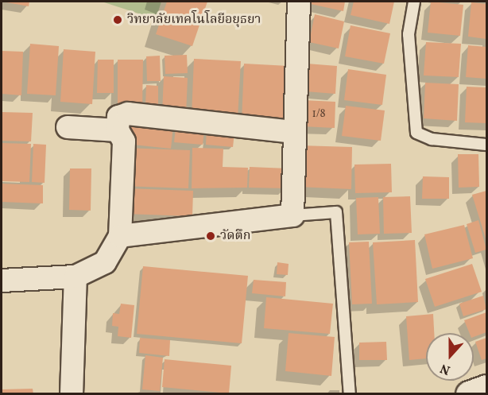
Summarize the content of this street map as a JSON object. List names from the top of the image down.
{
  "places": ["วิทยาลัยเทคโนโลยีอยุธยา", "วัดตึก"],
  "house_numbers": ["1/8"],
  "north": "bottom"
}
